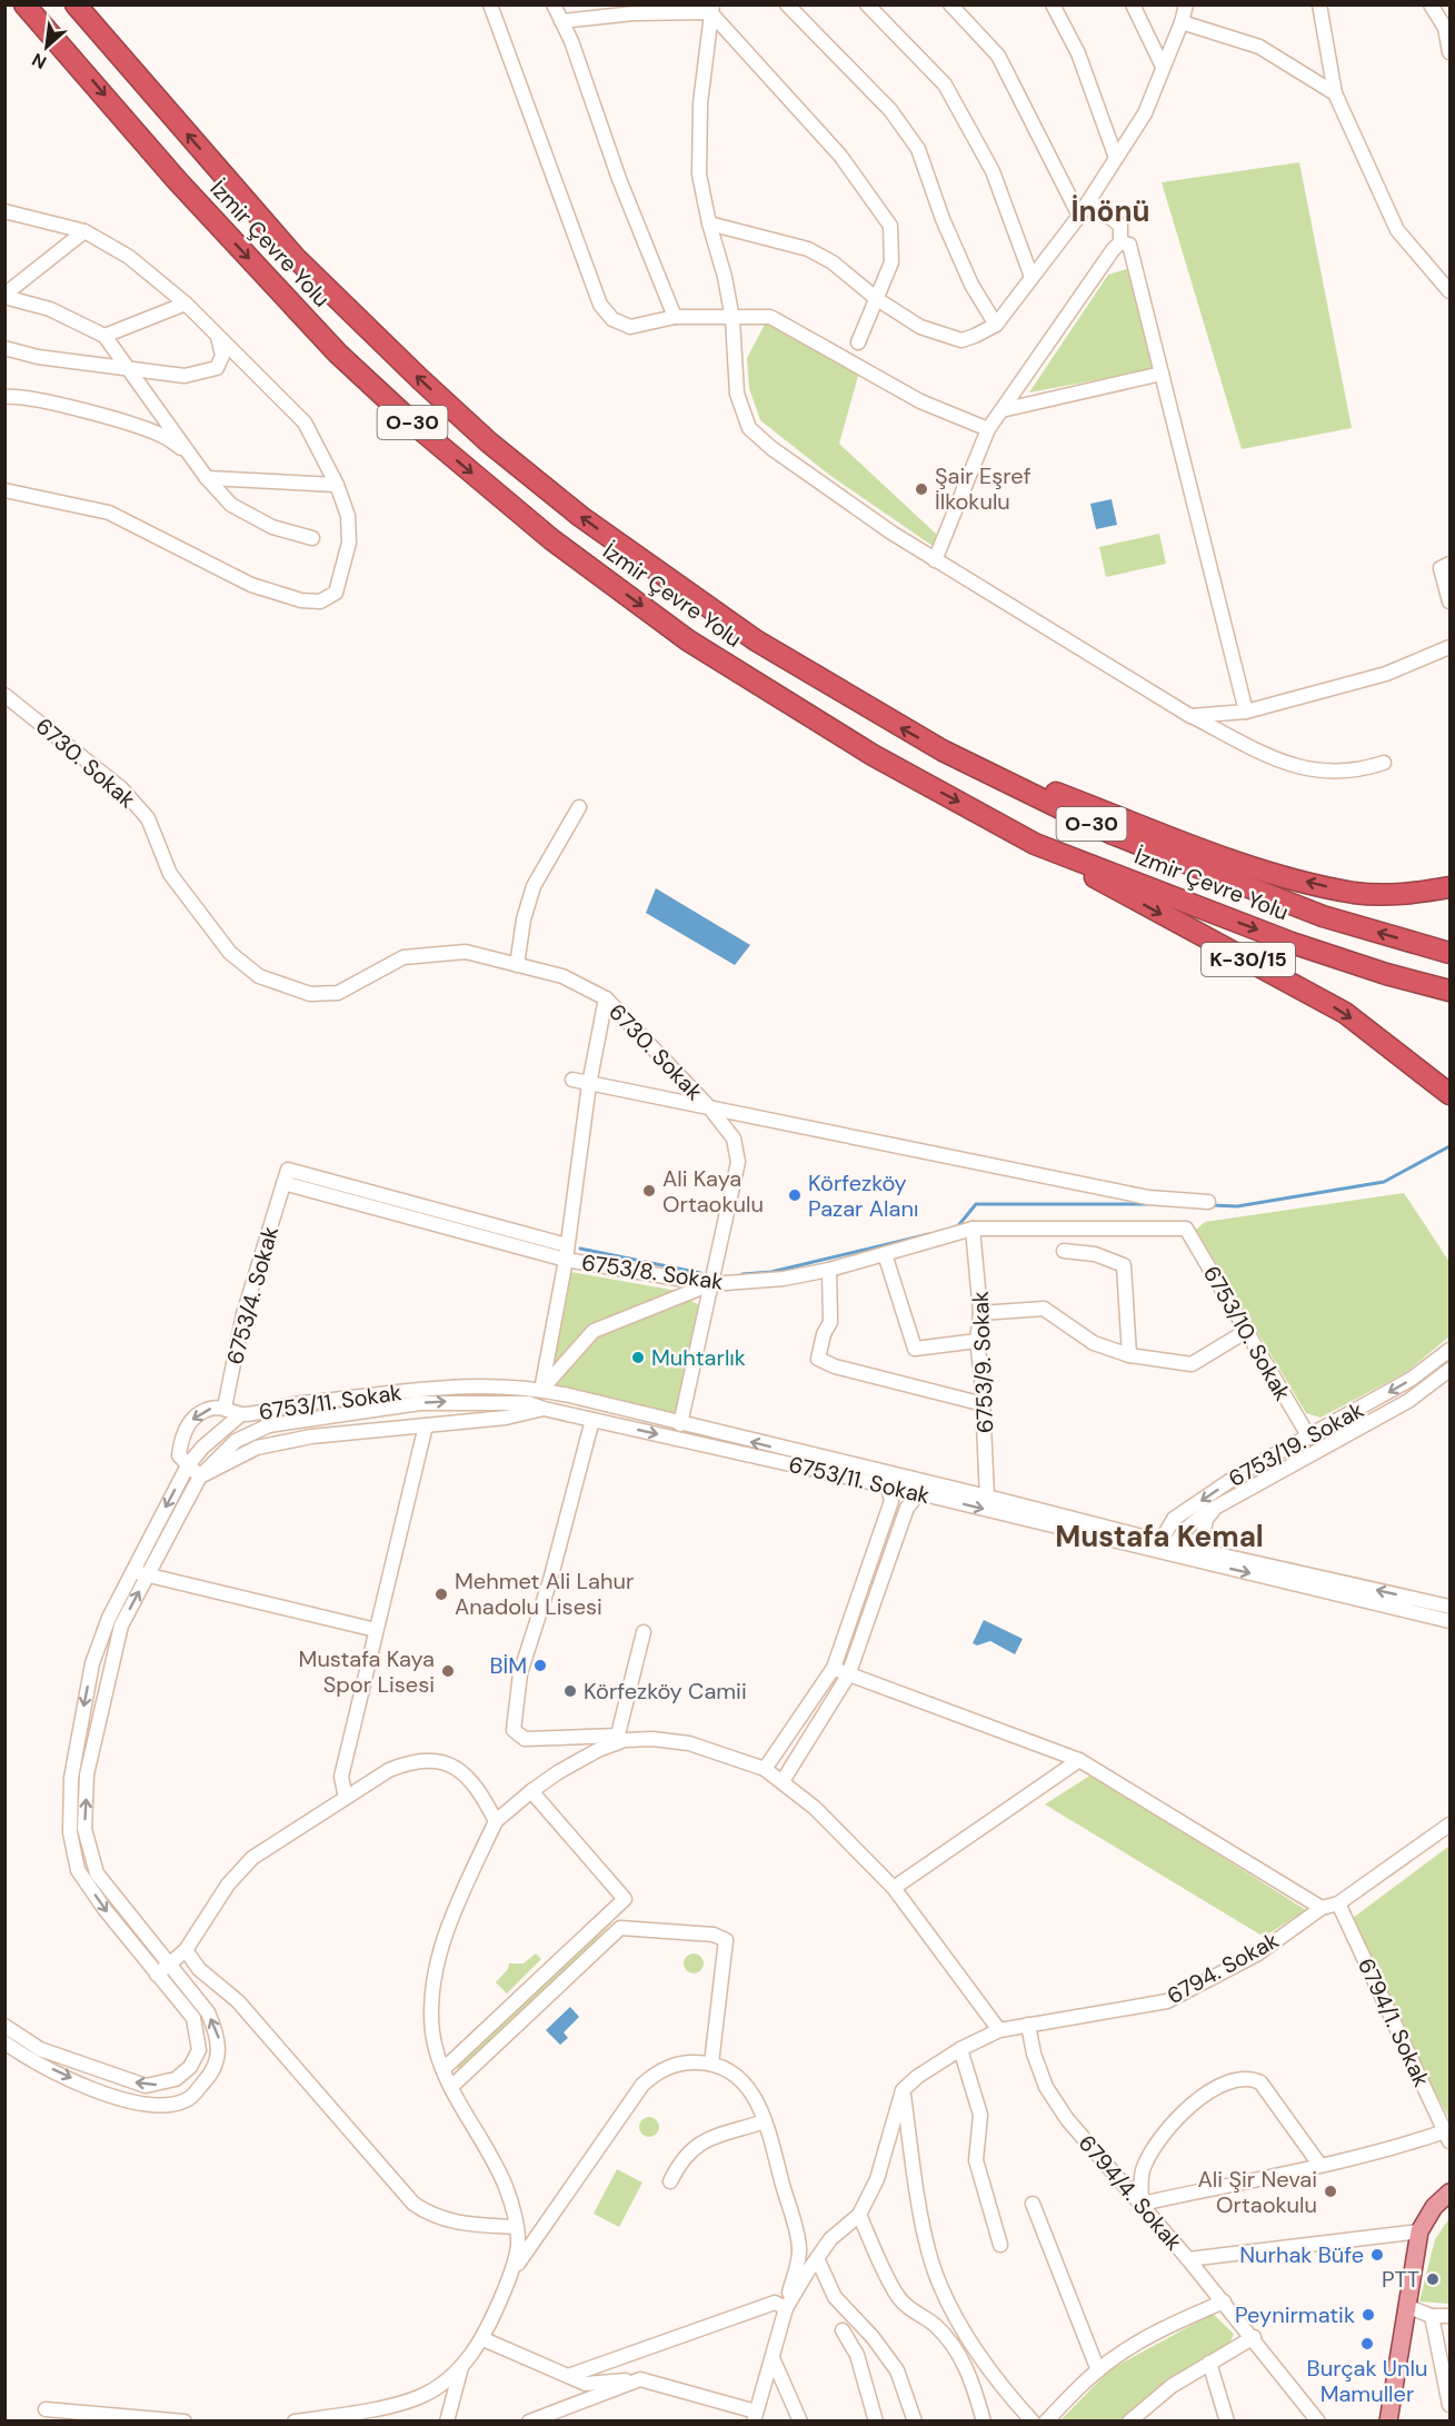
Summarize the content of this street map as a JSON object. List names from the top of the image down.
{
  "streets": {
    "highway": ["İzmir Çevre Yolu", "O-30", "K-30/15"],
    "street": [
      "6730. Sokak",
      "6753/8. Sokak",
      "6753/4. Sokak",
      "6753/10. Sokak",
      "6753/9. Sokak",
      "6753/11. Sokak",
      "6753/19. Sokak",
      "6794. Sokak",
      "6794/1. Sokak",
      "6794/4. Sokak"
    ]
  },
  "crossings": [
    ["İzmir Çevre Yolu", "K-30/15"],
    ["6730. Sokak", "6753/8. Sokak"],
    ["6730. Sokak", "6753/11. Sokak"],
    ["6753/8. Sokak", "6753/4. Sokak"],
    ["6753/8. Sokak", "6753/10. Sokak"],
    ["6753/8. Sokak", "6753/9. Sokak"],
    ["6753/4. Sokak", "6753/11. Sokak"],
    ["6753/10. Sokak", "6753/19. Sokak"],
    ["6753/9. Sokak", "6753/11. Sokak"],
    ["6753/11. Sokak", "6753/19. Sokak"],
    ["6794. Sokak", "6794/1. Sokak"],
    ["6794. Sokak", "6794/4. Sokak"]
  ],
  "districts": ["İnönü", "Mustafa Kemal"],
  "places": [
    "Şair Eşref İlkokulu",
    "Ali Kaya Ortaokulu",
    "Körfezköy Pazar Alanı",
    "Muhtarlık",
    "Mehmet Ali Lahur Anadolu Lisesi",
    "BİM",
    "Mustafa Kaya Spor Lisesi",
    "Körfezköy Camii",
    "Ali Şir Nevai Ortaokulu",
    "Nurhak Büfe",
    "PTT",
    "Peynirmatik",
    "Burçak Unlu Mamuller"
  ],
  "north": "bottom left"
}
